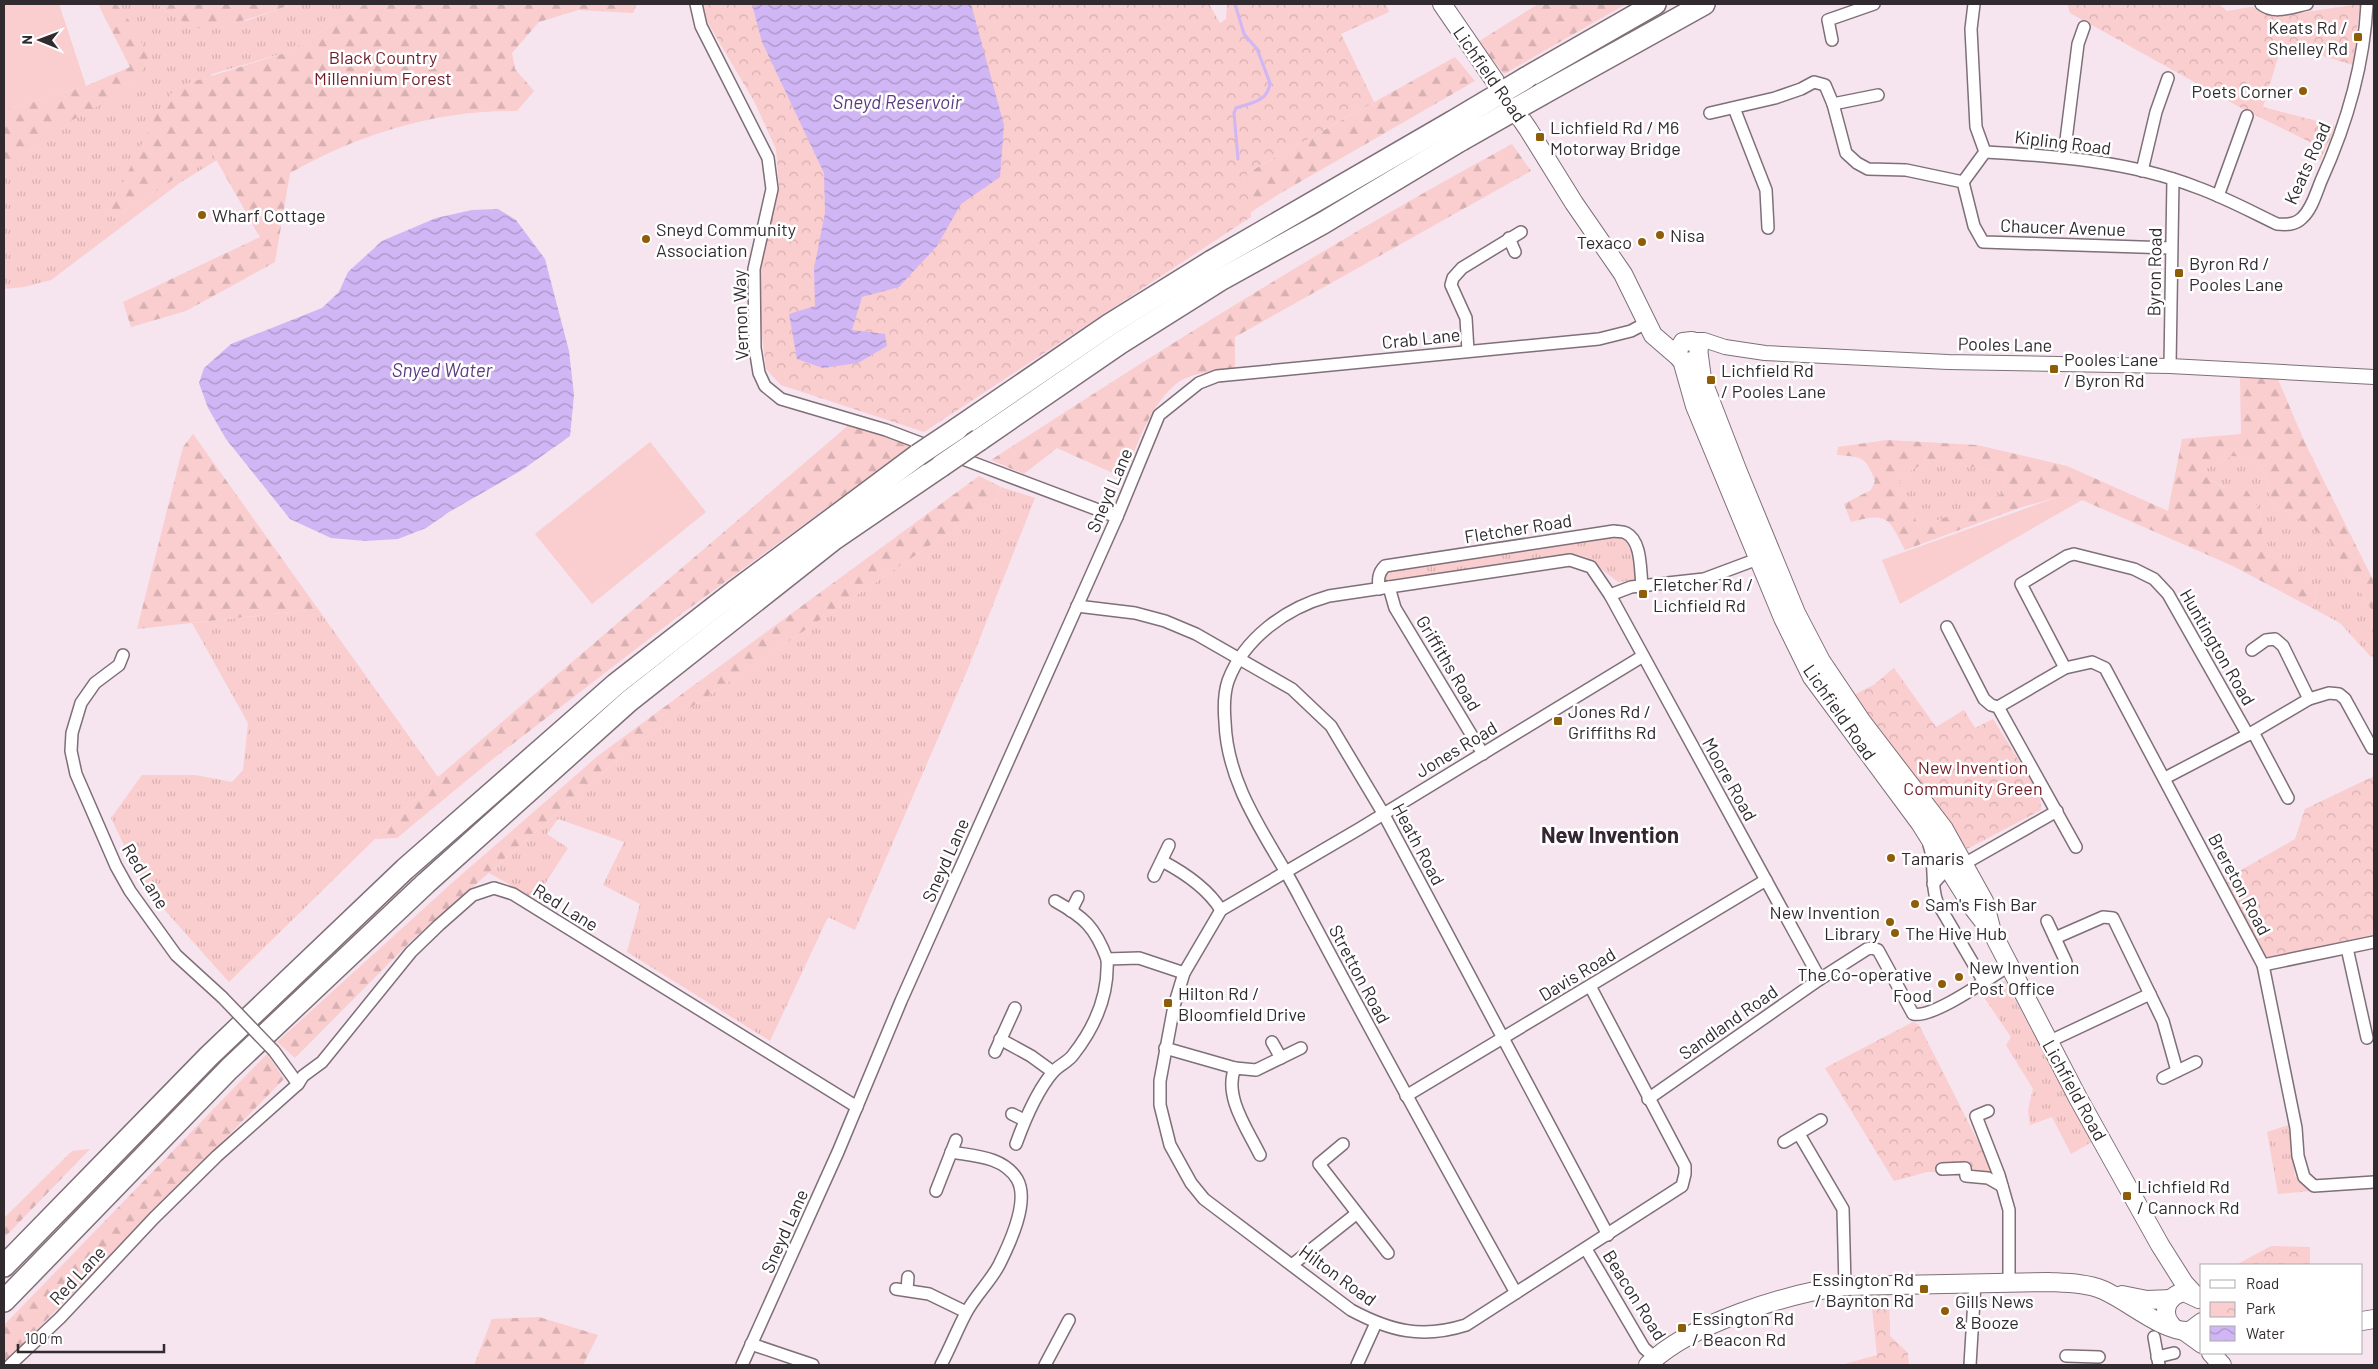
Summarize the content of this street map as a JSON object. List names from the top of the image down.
{
  "streets": {
    "main road": ["Lichfield Road"],
    "street": [
      "Kipling Road",
      "Keats Road",
      "Chaucer Avenue",
      "Byron Road",
      "Vernon Way",
      "Crab Lane",
      "Pooles Lane",
      "Sneyd Lane",
      "Fletcher Road",
      "Huntington Road",
      "Griffiths Road",
      "Jones Road",
      "Moore Road",
      "Heath Road",
      "Red Lane",
      "Brereton Road",
      "Stretton Road",
      "Davis Road",
      "Sandland Road",
      "Hilton Road",
      "Beacon Road"
    ]
  },
  "crossings": [
    ["Lichfield Road", "Crab Lane"],
    ["Lichfield Road", "Pooles Lane"],
    ["Lichfield Road", "Sandland Road"],
    ["Kipling Road", "Keats Road"],
    ["Kipling Road", "Byron Road"],
    ["Keats Road", "Byron Road"],
    ["Chaucer Avenue", "Byron Road"],
    ["Byron Road", "Pooles Lane"],
    ["Vernon Way", "Sneyd Lane"],
    ["Crab Lane", "Sneyd Lane"],
    ["Sneyd Lane", "Heath Road"],
    ["Sneyd Lane", "Red Lane"],
    ["Fletcher Road", "Griffiths Road"],
    ["Huntington Road", "Brereton Road"],
    ["Griffiths Road", "Jones Road"],
    ["Jones Road", "Moore Road"],
    ["Jones Road", "Heath Road"],
    ["Jones Road", "Stretton Road"],
    ["Jones Road", "Hilton Road"],
    ["Moore Road", "Davis Road"],
    ["Moore Road", "Sandland Road"],
    ["Heath Road", "Stretton Road"],
    ["Heath Road", "Davis Road"],
    ["Heath Road", "Hilton Road"],
    ["Stretton Road", "Davis Road"],
    ["Stretton Road", "Hilton Road"],
    ["Davis Road", "Hilton Road"],
    ["Sandland Road", "Hilton Road"],
    ["Hilton Road", "Beacon Road"]
  ],
  "districts": ["New Invention"],
  "water": ["Sneyd Reservoir", "Snyed Water"],
  "parks": ["Black Country Millennium Forest", "New Invention Community Green"],
  "places": {
    "transit": [
      "Keats Rd / Shelley Rd",
      "Lichfield Rd / M6 Motorway Bridge",
      "Byron Rd / Pooles Lane",
      "Pooles Lane / Byron Rd",
      "Lichfield Rd / Pooles Lane",
      "Fletcher Rd / Lichfield Rd",
      "Jones Rd / Griffiths Rd",
      "Hilton Rd / Bloomfield Drive",
      "Lichfield Rd / Cannock Rd",
      "Essington Rd / Baynton Rd",
      "Essington Rd / Beacon Rd"
    ],
    "other": [
      "Poets Corner",
      "Wharf Cottage",
      "Nisa",
      "Sneyd Community Association",
      "Texaco",
      "Tamaris",
      "Sam's Fish Bar",
      "New Invention Library",
      "The Hive Hub",
      "New Invention Post Office",
      "The Co-operative Food",
      "Gills News & Booze"
    ]
  },
  "legend": ["Road", "Park", "Water"],
  "scale_bar": "100 m",
  "north": "left"
}
